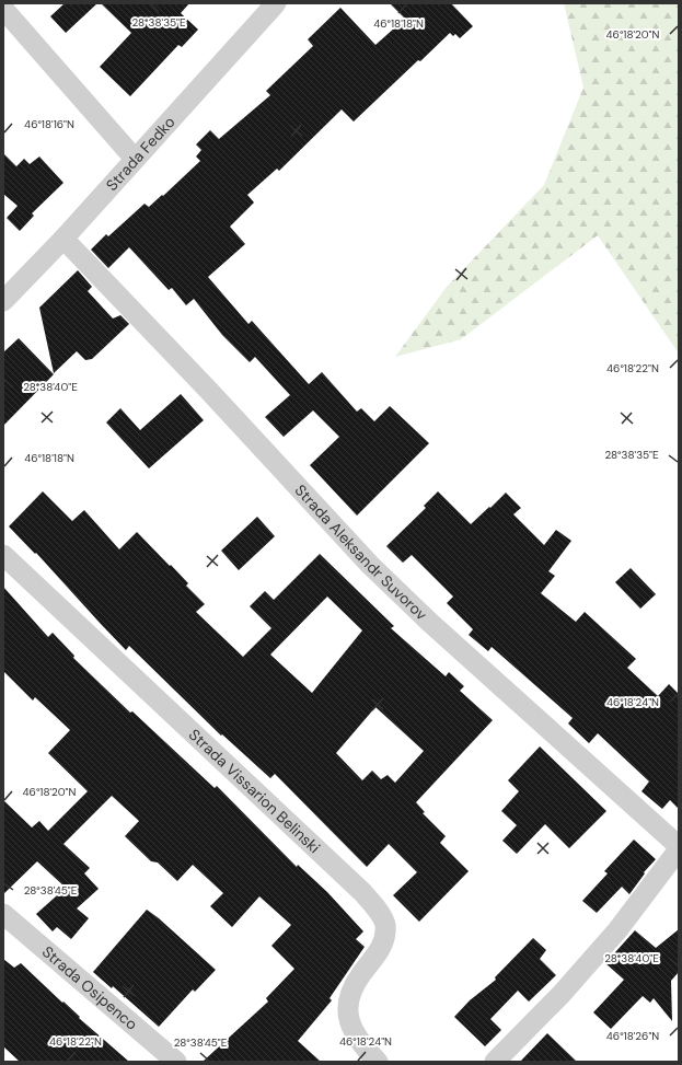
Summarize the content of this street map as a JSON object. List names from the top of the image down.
{
  "streets": {
    "street": [
      "Strada Fedko",
      "Strada Aleksandr Suvorov",
      "Strada Vissarion Belinski",
      "Strada Osipenco"
    ]
  },
  "crossings": [
    ["Strada Fedko", "Strada Aleksandr Suvorov"]
  ],
  "coordinates": [
    "28°38'35\"E",
    "46°18'18\"N",
    "46°18'20\"N",
    "46°18'16\"N",
    "46°18'22\"N",
    "28°38'40\"E",
    "46°18'24\"N",
    "28°38'45\"E",
    "46°18'26\"N"
  ]
}
